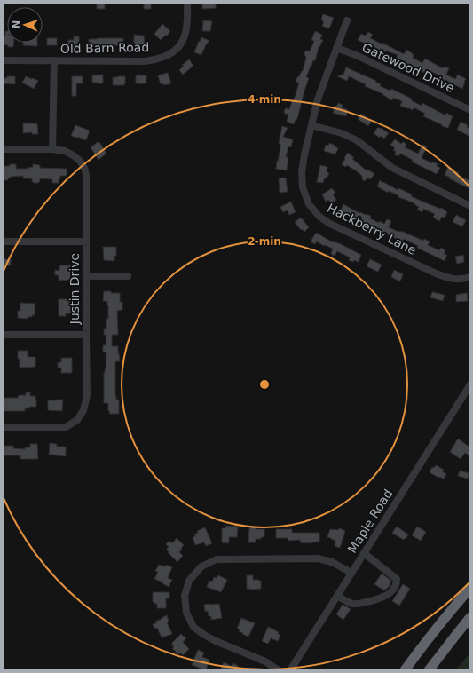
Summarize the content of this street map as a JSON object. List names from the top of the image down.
{
  "streets": {
    "street": [
      "Old Barn Road",
      "Gatewood Drive",
      "Hackberry Lane",
      "Justin Drive",
      "Maple Road"
    ]
  },
  "crossings": [
    ["Gatewood Drive", "Hackberry Lane"]
  ],
  "north": "left",
  "rings": ["4 min", "2 min"]
}
